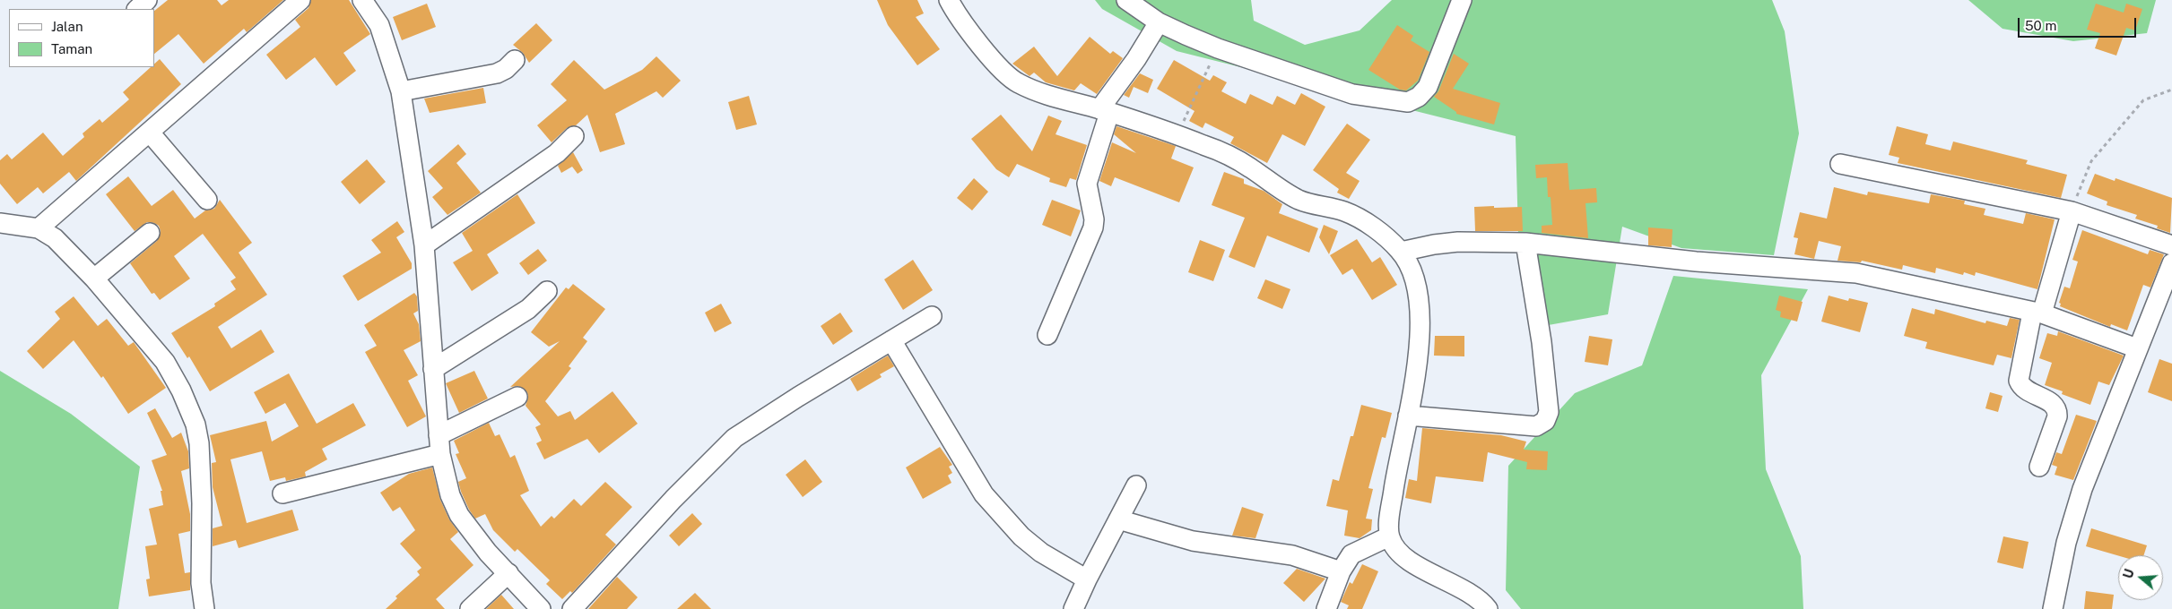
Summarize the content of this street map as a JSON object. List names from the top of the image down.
{
  "legend": ["Jalan", "Taman"],
  "scale_bar": "50 m",
  "north": "left"
}
